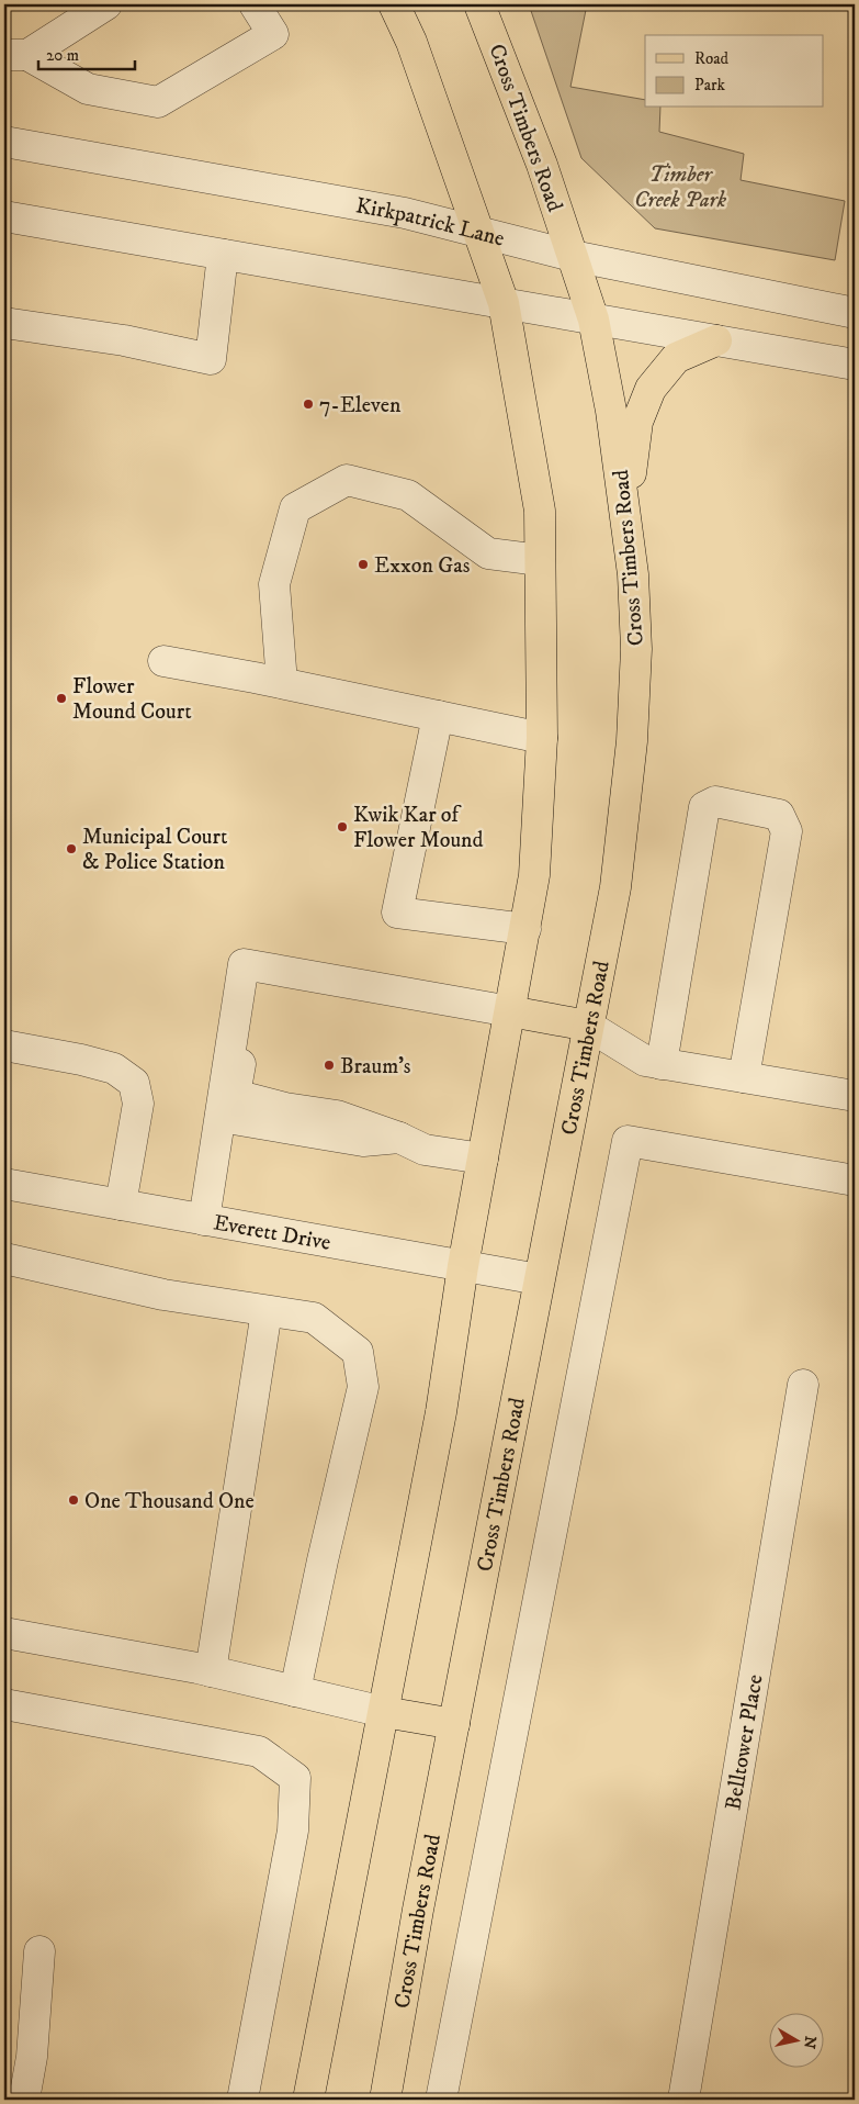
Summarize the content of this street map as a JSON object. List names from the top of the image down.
{
  "streets": {
    "main road": ["Cross Timbers Road"],
    "street": ["Kirkpatrick Lane", "Everett Drive", "Belltower Place"]
  },
  "crossings": [
    ["Cross Timbers Road", "Kirkpatrick Lane"],
    ["Cross Timbers Road", "Everett Drive"]
  ],
  "parks": ["Timber Creek Park"],
  "places": [
    "7-Eleven",
    "Exxon Gas",
    "Flower Mound Court",
    "Kwik Kar of Flower Mound",
    "Municipal Court & Police Station",
    "Braum's",
    "One Thousand One"
  ],
  "legend": ["Road", "Park"],
  "scale_bar": "20 m",
  "north": "right"
}
